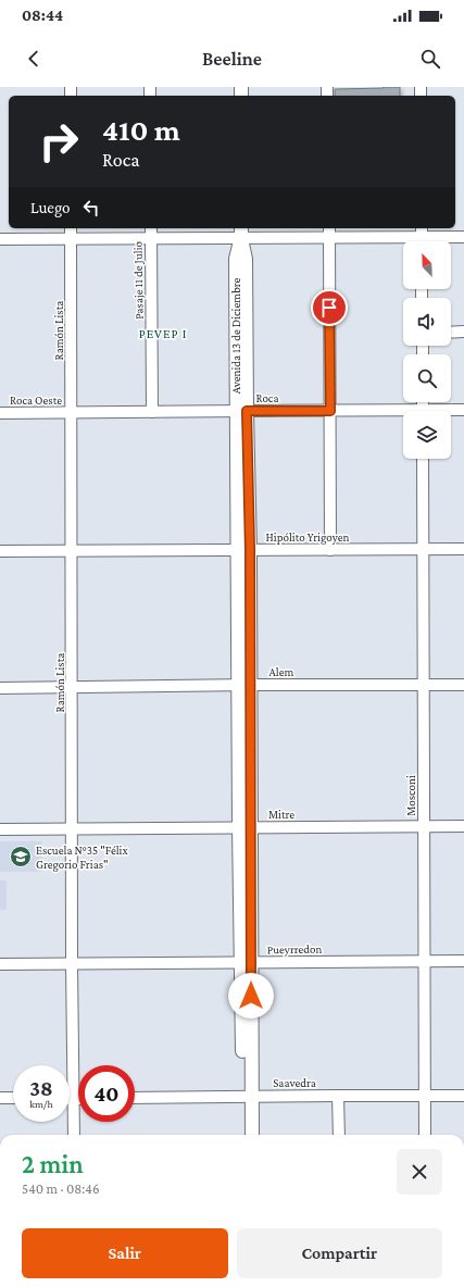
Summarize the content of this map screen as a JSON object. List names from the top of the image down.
{
  "streets": {
    "street": [
      "Pasaje 11 de Julio",
      "Ramón Lista",
      "Avenida 13 de Diciembre",
      "Roca",
      "Roca Oeste",
      "Hipólito Yrigoyen",
      "Alem",
      "Mosconi",
      "Mitre",
      "Pueyrredon",
      "Saavedra"
    ]
  },
  "crossings": [
    ["Pasaje 11 de Julio", "Roca"],
    ["Ramón Lista", "Roca"],
    ["Ramón Lista", "Roca Oeste"],
    ["Ramón Lista", "Hipólito Yrigoyen"],
    ["Ramón Lista", "Alem"],
    ["Ramón Lista", "Mitre"],
    ["Ramón Lista", "Pueyrredon"],
    ["Avenida 13 de Diciembre", "Roca"],
    ["Avenida 13 de Diciembre", "Hipólito Yrigoyen"],
    ["Avenida 13 de Diciembre", "Alem"],
    ["Avenida 13 de Diciembre", "Mitre"],
    ["Avenida 13 de Diciembre", "Pueyrredon"],
    ["Avenida 13 de Diciembre", "Saavedra"],
    ["Roca", "Roca Oeste"],
    ["Hipólito Yrigoyen", "Mosconi"],
    ["Alem", "Mosconi"],
    ["Mosconi", "Mitre"],
    ["Mosconi", "Pueyrredon"],
    ["Mosconi", "Saavedra"]
  ],
  "districts": ["PEVEP I"],
  "places": {
    "school or university": ["Escuela N°35 \"Félix Gregorio Frias\""]
  },
  "north": "top left",
  "page": {
    "status": "08:44",
    "header": "Beeline",
    "turn": ["410 m", "Roca"],
    "then": "Luego",
    "speed": "38 km/h",
    "limit": "40",
    "heading": ["2 min", "540 m · 08:46"],
    "buttons": ["Salir", "Compartir"]
  }
}
